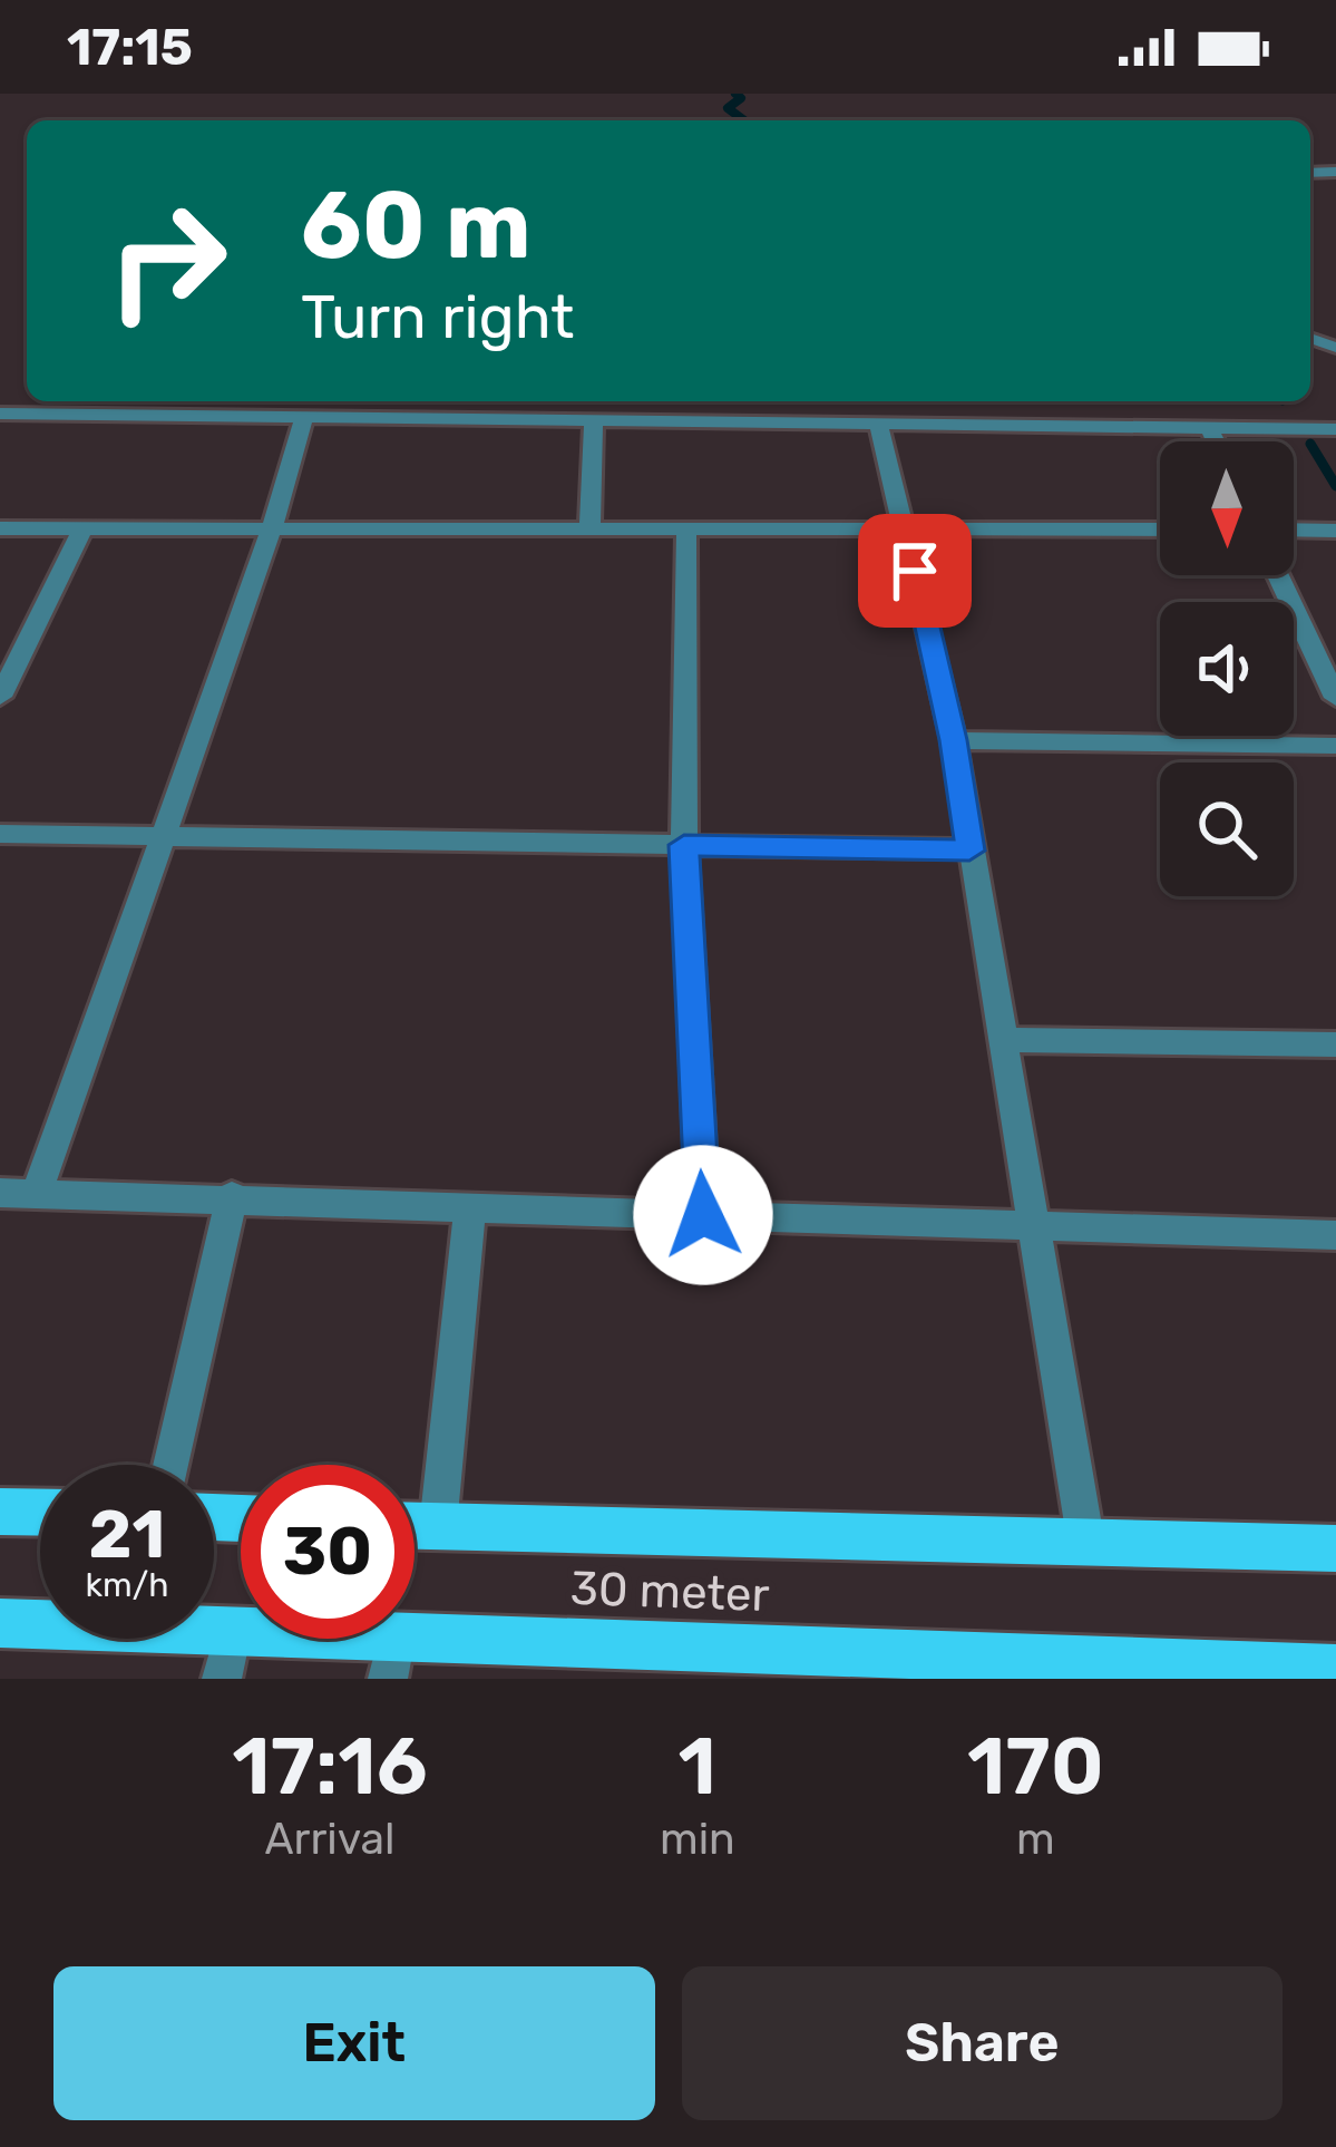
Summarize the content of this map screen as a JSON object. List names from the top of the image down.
{
  "streets": {
    "main road": ["30 meter"]
  },
  "north": "bottom",
  "page": {
    "status": "17:15",
    "turn": ["60 m", "Turn right"],
    "speed": "21 km/h",
    "limit": "30",
    "eta": [
      "17:16",
      "Arrival",
      "1",
      "min",
      "170",
      "m"
    ],
    "buttons": ["Exit", "Share"]
  }
}
